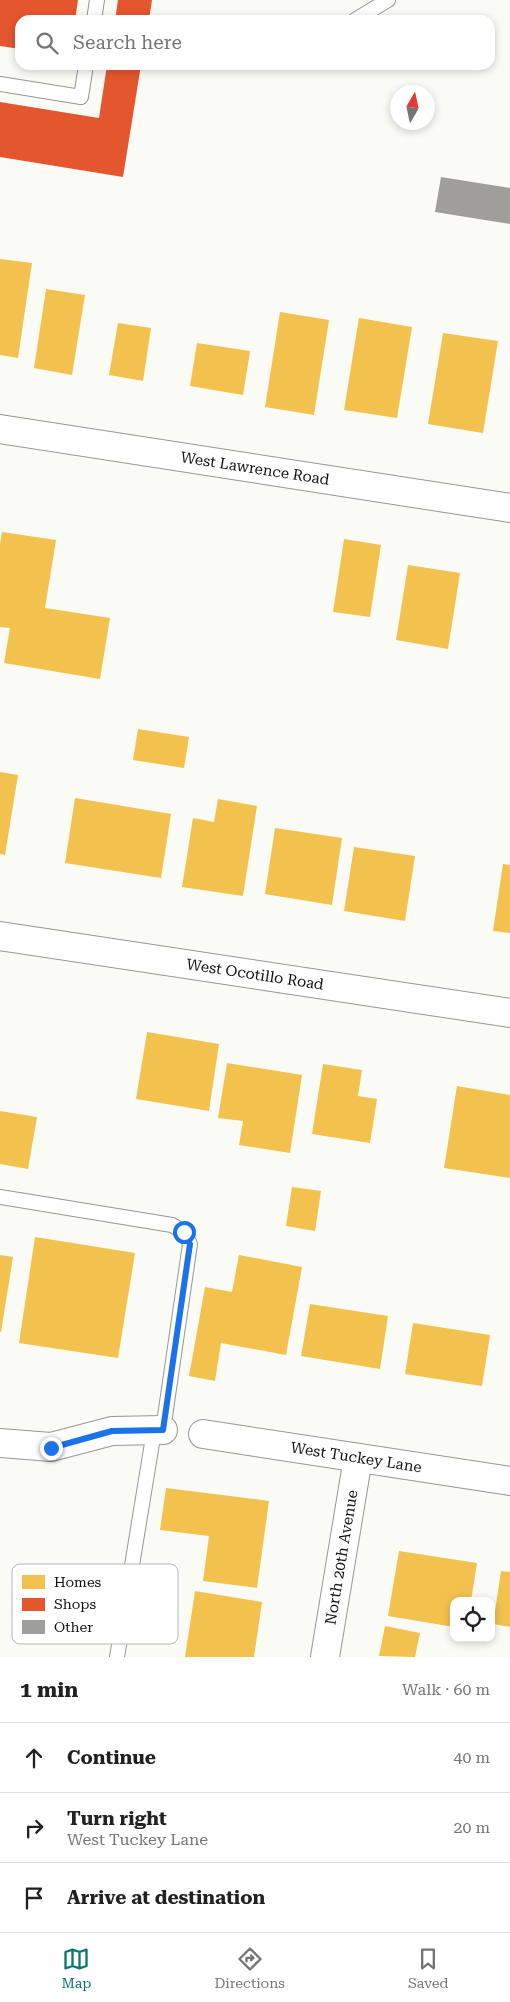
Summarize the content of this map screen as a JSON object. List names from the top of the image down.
{
  "streets": {
    "street": [
      "West Lawrence Road",
      "West Ocotillo Road",
      "West Tuckey Lane",
      "North 20th Avenue"
    ]
  },
  "crossings": [
    ["West Tuckey Lane", "North 20th Avenue"]
  ],
  "legend": ["Homes", "Shops", "Other"],
  "north": "top",
  "page": {
    "search": "Search here",
    "heading": ["1 min", "Walk · 60 m"],
    "list": [
      ["Continue", "40 m"],
      ["Turn right", "West Tuckey Lane", "20 m"],
      "Arrive at destination"
    ],
    "nav": ["Map", "Directions", "Saved"]
  }
}
